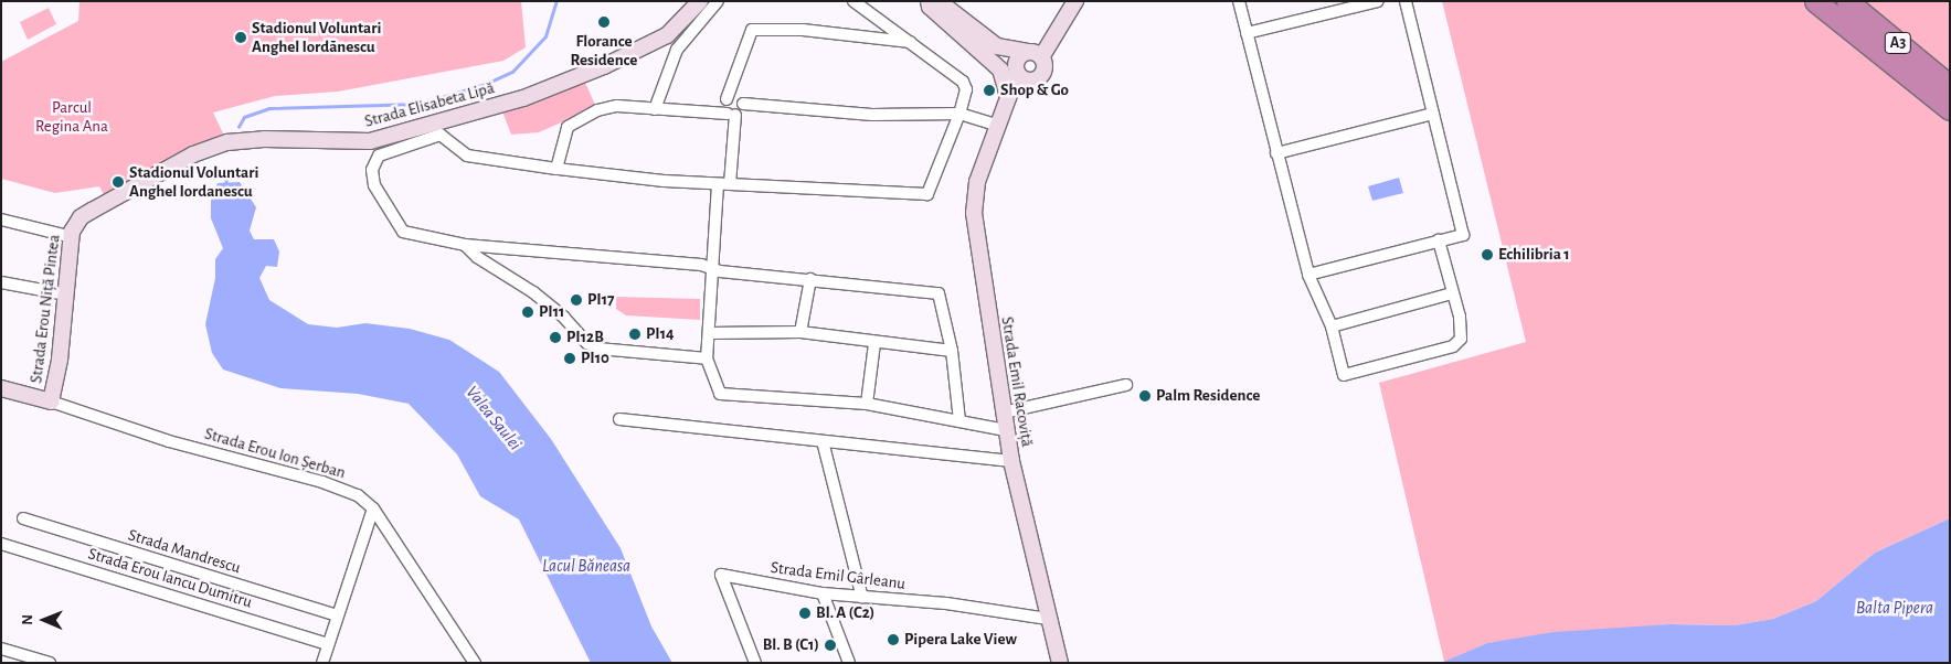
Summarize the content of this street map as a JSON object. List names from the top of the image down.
{
  "streets": {
    "highway": ["A3"],
    "street": [
      "Strada Elisabeta Lipă",
      "Strada Erou Niță Pintea",
      "Strada Emil Racoviță",
      "Strada Erou Ion Șerban",
      "Strada Mandrescu",
      "Strada Emil Gârleanu",
      "Strada Erou Iancu Dumitru"
    ]
  },
  "crossings": [
    ["Strada Elisabeta Lipă", "Strada Erou Niță Pintea"],
    ["Strada Erou Niță Pintea", "Strada Erou Ion Șerban"],
    ["Strada Emil Racoviță", "Strada Emil Gârleanu"]
  ],
  "water": ["Valea Saulei", "Lacul Băneasa", "Balta Pipera"],
  "parks": ["Parcul Regina Ana"],
  "places": [
    "Florance Residence",
    "Stadionul Voluntari Anghel Iordănescu",
    "Shop & Go",
    "Stadionul Voluntari Anghel Iordanescu",
    "Echilibria 1",
    "PI17",
    "PI11",
    "PI14",
    "PI12B",
    "PI10",
    "Palm Residence",
    "Bl. A (C2)",
    "Pipera Lake View",
    "Bl. B (C1)"
  ],
  "north": "left"
}
